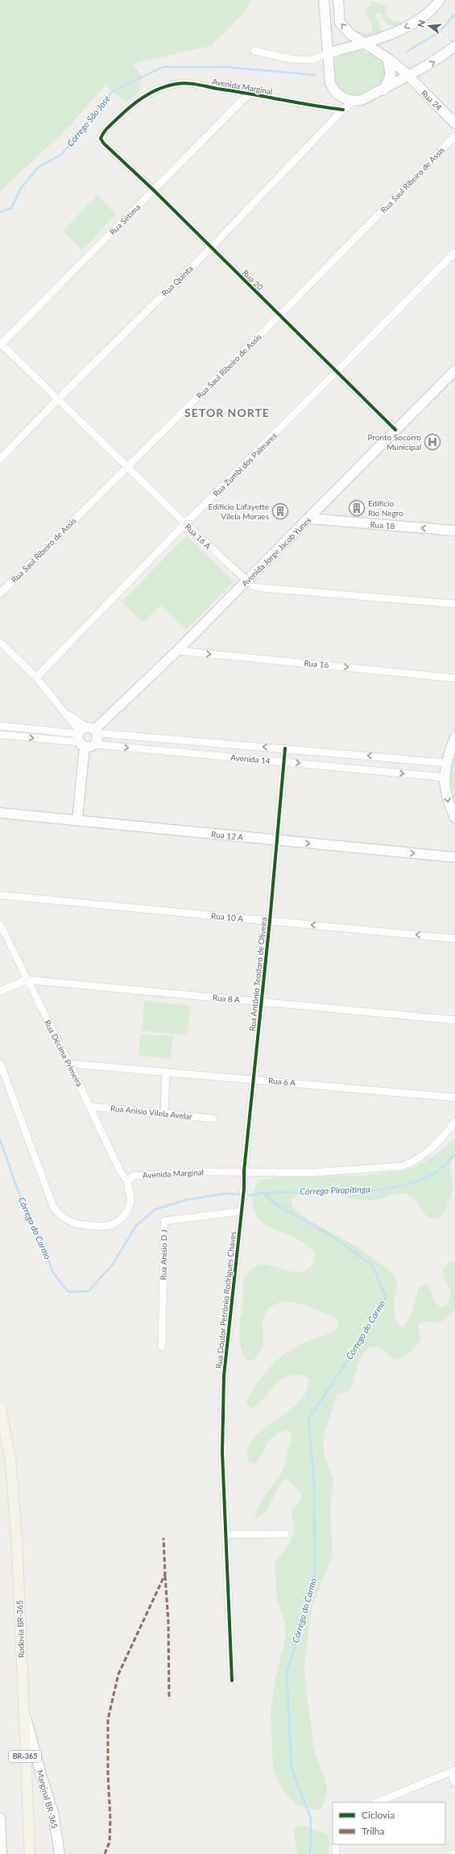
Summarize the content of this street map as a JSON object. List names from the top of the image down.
{
  "streets": {
    "main road": ["Rodovia BR-365", "BR-365"],
    "street": [
      "Avenida Marginal",
      "Rua 24",
      "Rua Saul Ribeiro de Assis",
      "Rua Sétima",
      "Rua 20",
      "Rua Quinta",
      "Rua Zumbi dos Palmares",
      "Rua 18",
      "Rua 16 A",
      "Avenida Jorge Jacob Yunes",
      "Rua 16",
      "Avenida 14",
      "Rua 12 A",
      "Rua 10 A",
      "Rua Antônio Teodoro de Oliveira",
      "Rua 8 A",
      "Rua Décima Primeira",
      "Rua 6 A",
      "Rua Anísio Vilela Avelar",
      "Rua Anísio D J",
      "Rua Doutor Petrônio Rodrigues Chaves",
      "Marginal BR-365"
    ]
  },
  "crossings": [
    ["Avenida Marginal", "Rua Sétima"],
    ["Avenida Marginal", "Rua 20"],
    ["Avenida Marginal", "Rua Quinta"],
    ["Avenida Marginal", "Rua Antônio Teodoro de Oliveira"],
    ["Avenida Marginal", "Rua Décima Primeira"],
    ["Rua 24", "Rua Quinta"],
    ["Rua Saul Ribeiro de Assis", "Rua 20"],
    ["Rua Saul Ribeiro de Assis", "Rua 16 A"],
    ["Rua Sétima", "Rua 20"],
    ["Rua Sétima", "Rua 16 A"],
    ["Rua 20", "Rua Quinta"],
    ["Rua 20", "Rua Zumbi dos Palmares"],
    ["Rua 20", "Avenida Jorge Jacob Yunes"],
    ["Rua Quinta", "Rua 16 A"],
    ["Rua Zumbi dos Palmares", "Rua 16 A"],
    ["Rua 18", "Avenida Jorge Jacob Yunes"],
    ["Rua 16 A", "Avenida Jorge Jacob Yunes"],
    ["Avenida Jorge Jacob Yunes", "Rua 16"],
    ["Avenida Jorge Jacob Yunes", "Avenida 14"],
    ["Avenida 14", "Rua Antônio Teodoro de Oliveira"],
    ["Rua 12 A", "Rua Antônio Teodoro de Oliveira"],
    ["Rua 10 A", "Rua Antônio Teodoro de Oliveira"],
    ["Rua Antônio Teodoro de Oliveira", "Rua 8 A"],
    ["Rua Antônio Teodoro de Oliveira", "Rua 6 A"],
    ["Rua Antônio Teodoro de Oliveira", "Rua Doutor Petrônio Rodrigues Chaves"],
    ["Rua 8 A", "Rua Décima Primeira"],
    ["Rua Décima Primeira", "Rua 6 A"],
    ["Rua Décima Primeira", "Rua Anísio Vilela Avelar"],
    ["Rua Anísio D J", "Rua Doutor Petrônio Rodrigues Chaves"],
    ["Rodovia BR-365", "Marginal BR-365"]
  ],
  "one_way": [
    "Rua 18",
    "Rua 16",
    "Rua 12 A",
    "Rua 10 A"
  ],
  "districts": ["SETOR NORTE"],
  "water": ["Córrego São José", "Córrego Pirapitinga", "Córrego do Carmo"],
  "places": {
    "hospital": ["Pronto Socorro Municipal"],
    "building": ["Edifício Rio Negro", "Edifício Lafayette Vilela Moraes"]
  },
  "legend": ["Ciclovia", "Trilha"],
  "north": "left"
}
